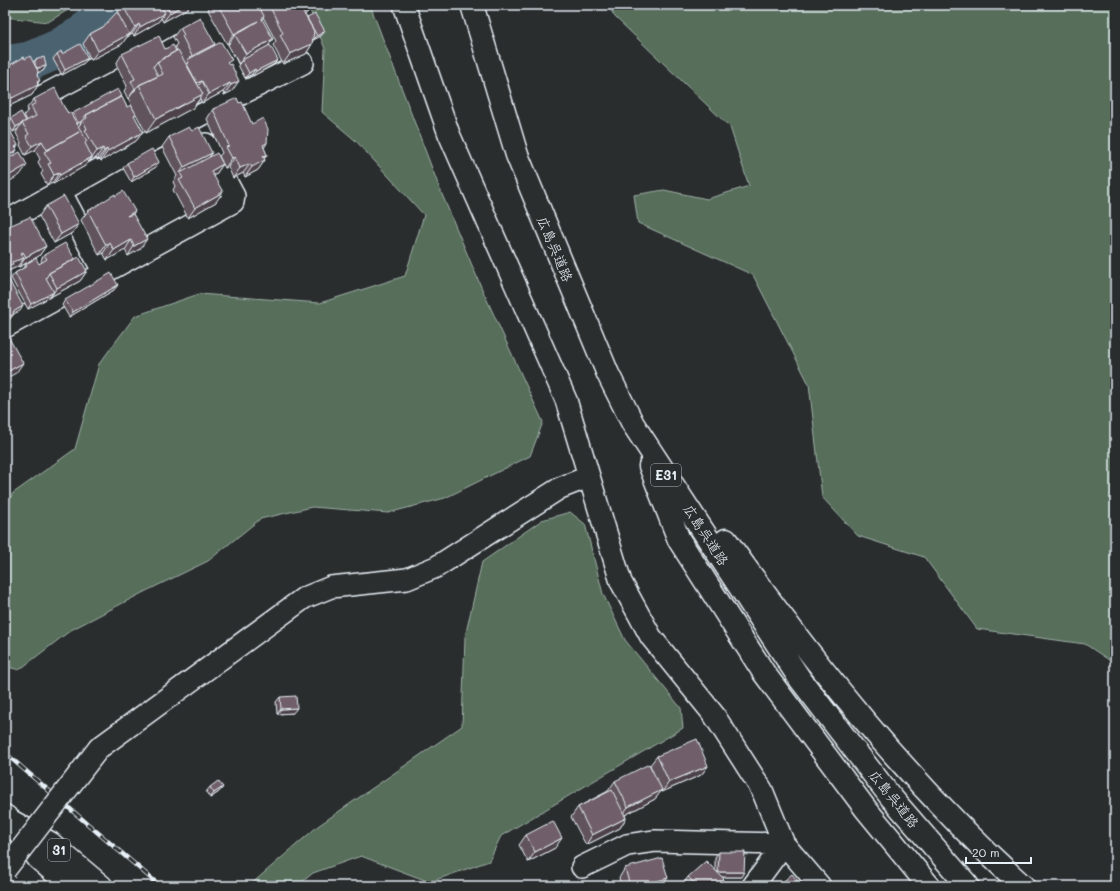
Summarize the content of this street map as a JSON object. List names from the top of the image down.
{
  "streets": {
    "highway": ["広島呉道路", "E31", "31"]
  },
  "scale_bar": "20 m"
}
